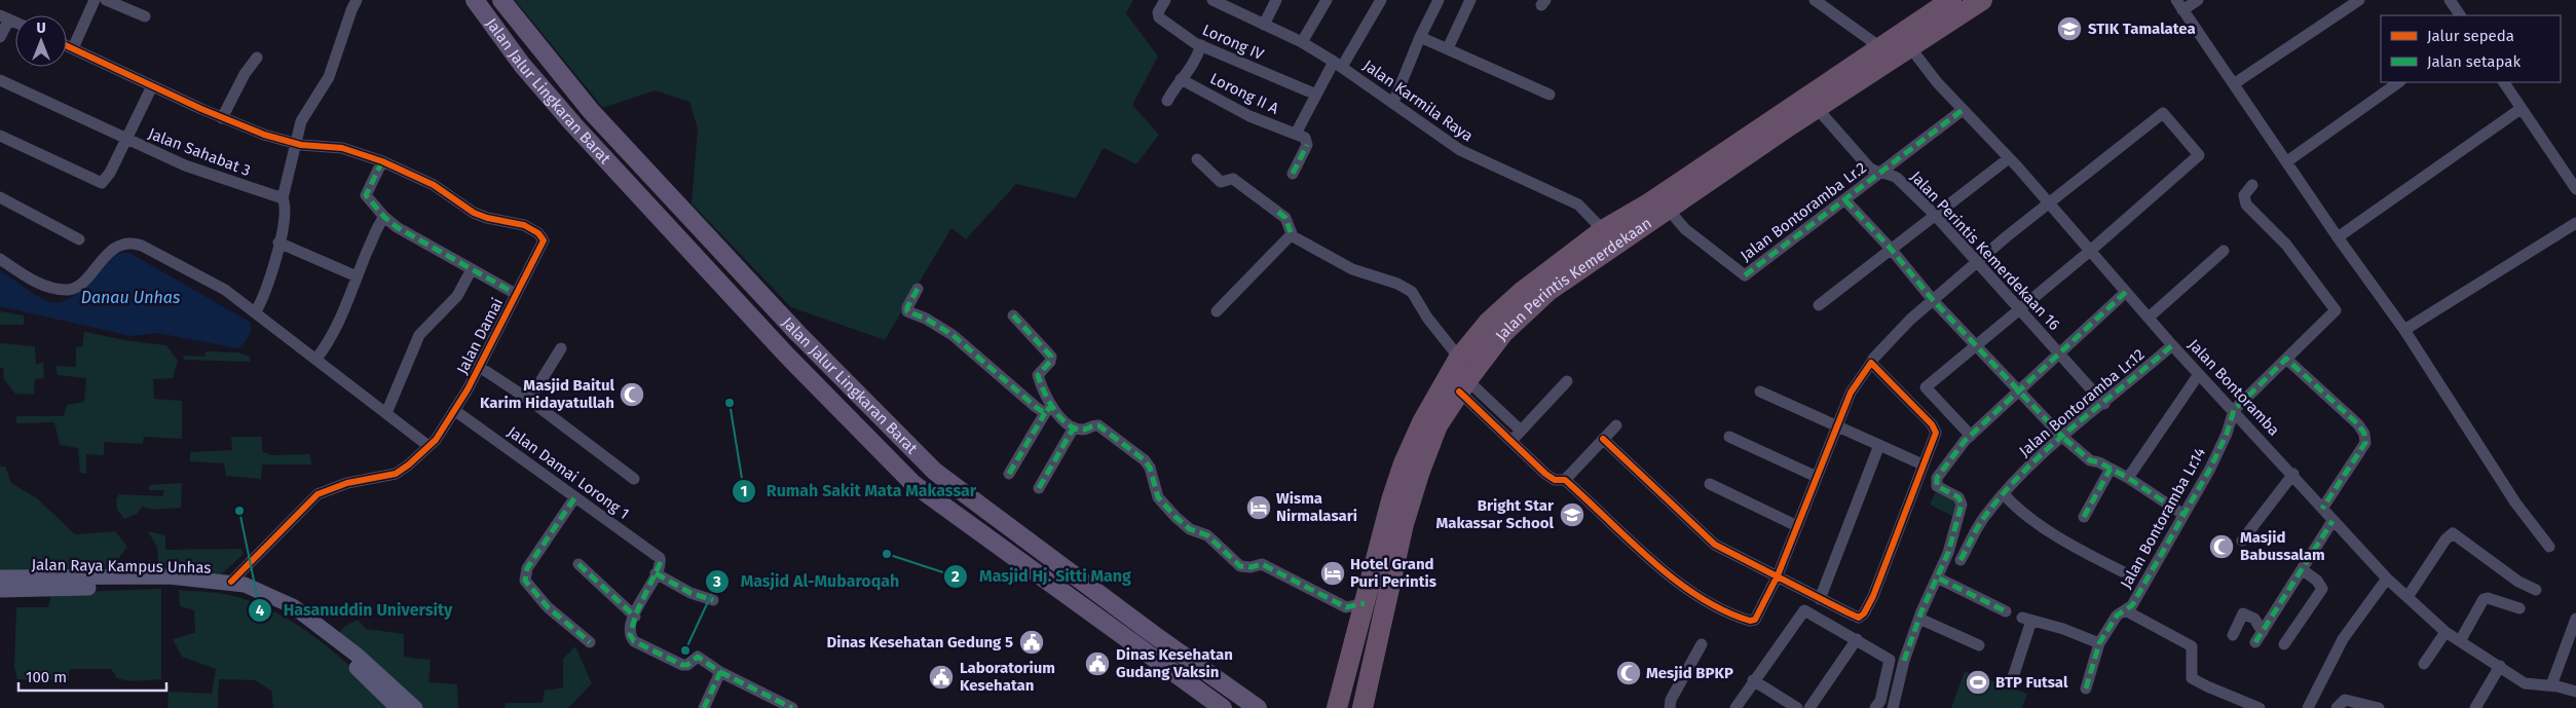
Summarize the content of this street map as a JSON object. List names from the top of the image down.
{
  "streets": {
    "highway": ["Jalan Perintis Kemerdekaan"],
    "main road": ["Jalan Jalur Lingkaran Barat"],
    "street": [
      "Lorong IV",
      "Lorong II A",
      "Jalan Karmila Raya",
      "Jalan Sahabat 3",
      "Jalan Bontoramba Lr.2",
      "Jalan Perintis Kemerdekaan 16",
      "Jalan Damai",
      "Jalan Bontoramba",
      "Jalan Bontoramba Lr.12",
      "Jalan Damai Lorong 1",
      "Jalan Bontoramba Lr.14",
      "Jalan Raya Kampus Unhas"
    ]
  },
  "crossings": [
    ["Jalan Karmila Raya", "Jalan Perintis Kemerdekaan"],
    ["Jalan Bontoramba Lr.2", "Jalan Perintis Kemerdekaan 16"],
    ["Jalan Bontoramba Lr.2", "Jalan Perintis Kemerdekaan"],
    ["Jalan Bontoramba Lr.2", "Jalan Bontoramba"],
    ["Jalan Perintis Kemerdekaan 16", "Jalan Perintis Kemerdekaan"],
    ["Jalan Perintis Kemerdekaan 16", "Jalan Bontoramba Lr.12"],
    ["Jalan Perintis Kemerdekaan", "Jalan Bontoramba"],
    ["Jalan Damai", "Jalan Damai Lorong 1"],
    ["Jalan Damai", "Jalan Raya Kampus Unhas"],
    ["Jalan Bontoramba", "Jalan Bontoramba Lr.12"],
    ["Jalan Bontoramba", "Jalan Bontoramba Lr.14"]
  ],
  "water": ["Danau Unhas"],
  "places": {
    "school or university": ["STIK Tamalatea", "Bright Star Makassar School"],
    "mosque": ["Masjid Baitul Karim Hidayatullah", "Masjid Babussalam", "Mesjid BPKP"],
    "other": [
      "Rumah Sakit Mata Makassar",
      "Hasanuddin University",
      "Masjid Hj. Sitti Mang",
      "Masjid Al-Mubaroqah"
    ],
    "hotel": ["Wisma Nirmalasari", "Hotel Grand Puri Perintis"],
    "public building": ["Dinas Kesehatan Gedung 5", "Dinas Kesehatan Gudang Vaksin", "Laboratorium Kesehatan"],
    "sports": ["BTP Futsal"]
  },
  "legend": ["Jalur sepeda", "Jalan setapak"],
  "scale_bar": "100 m",
  "north": "top"
}
